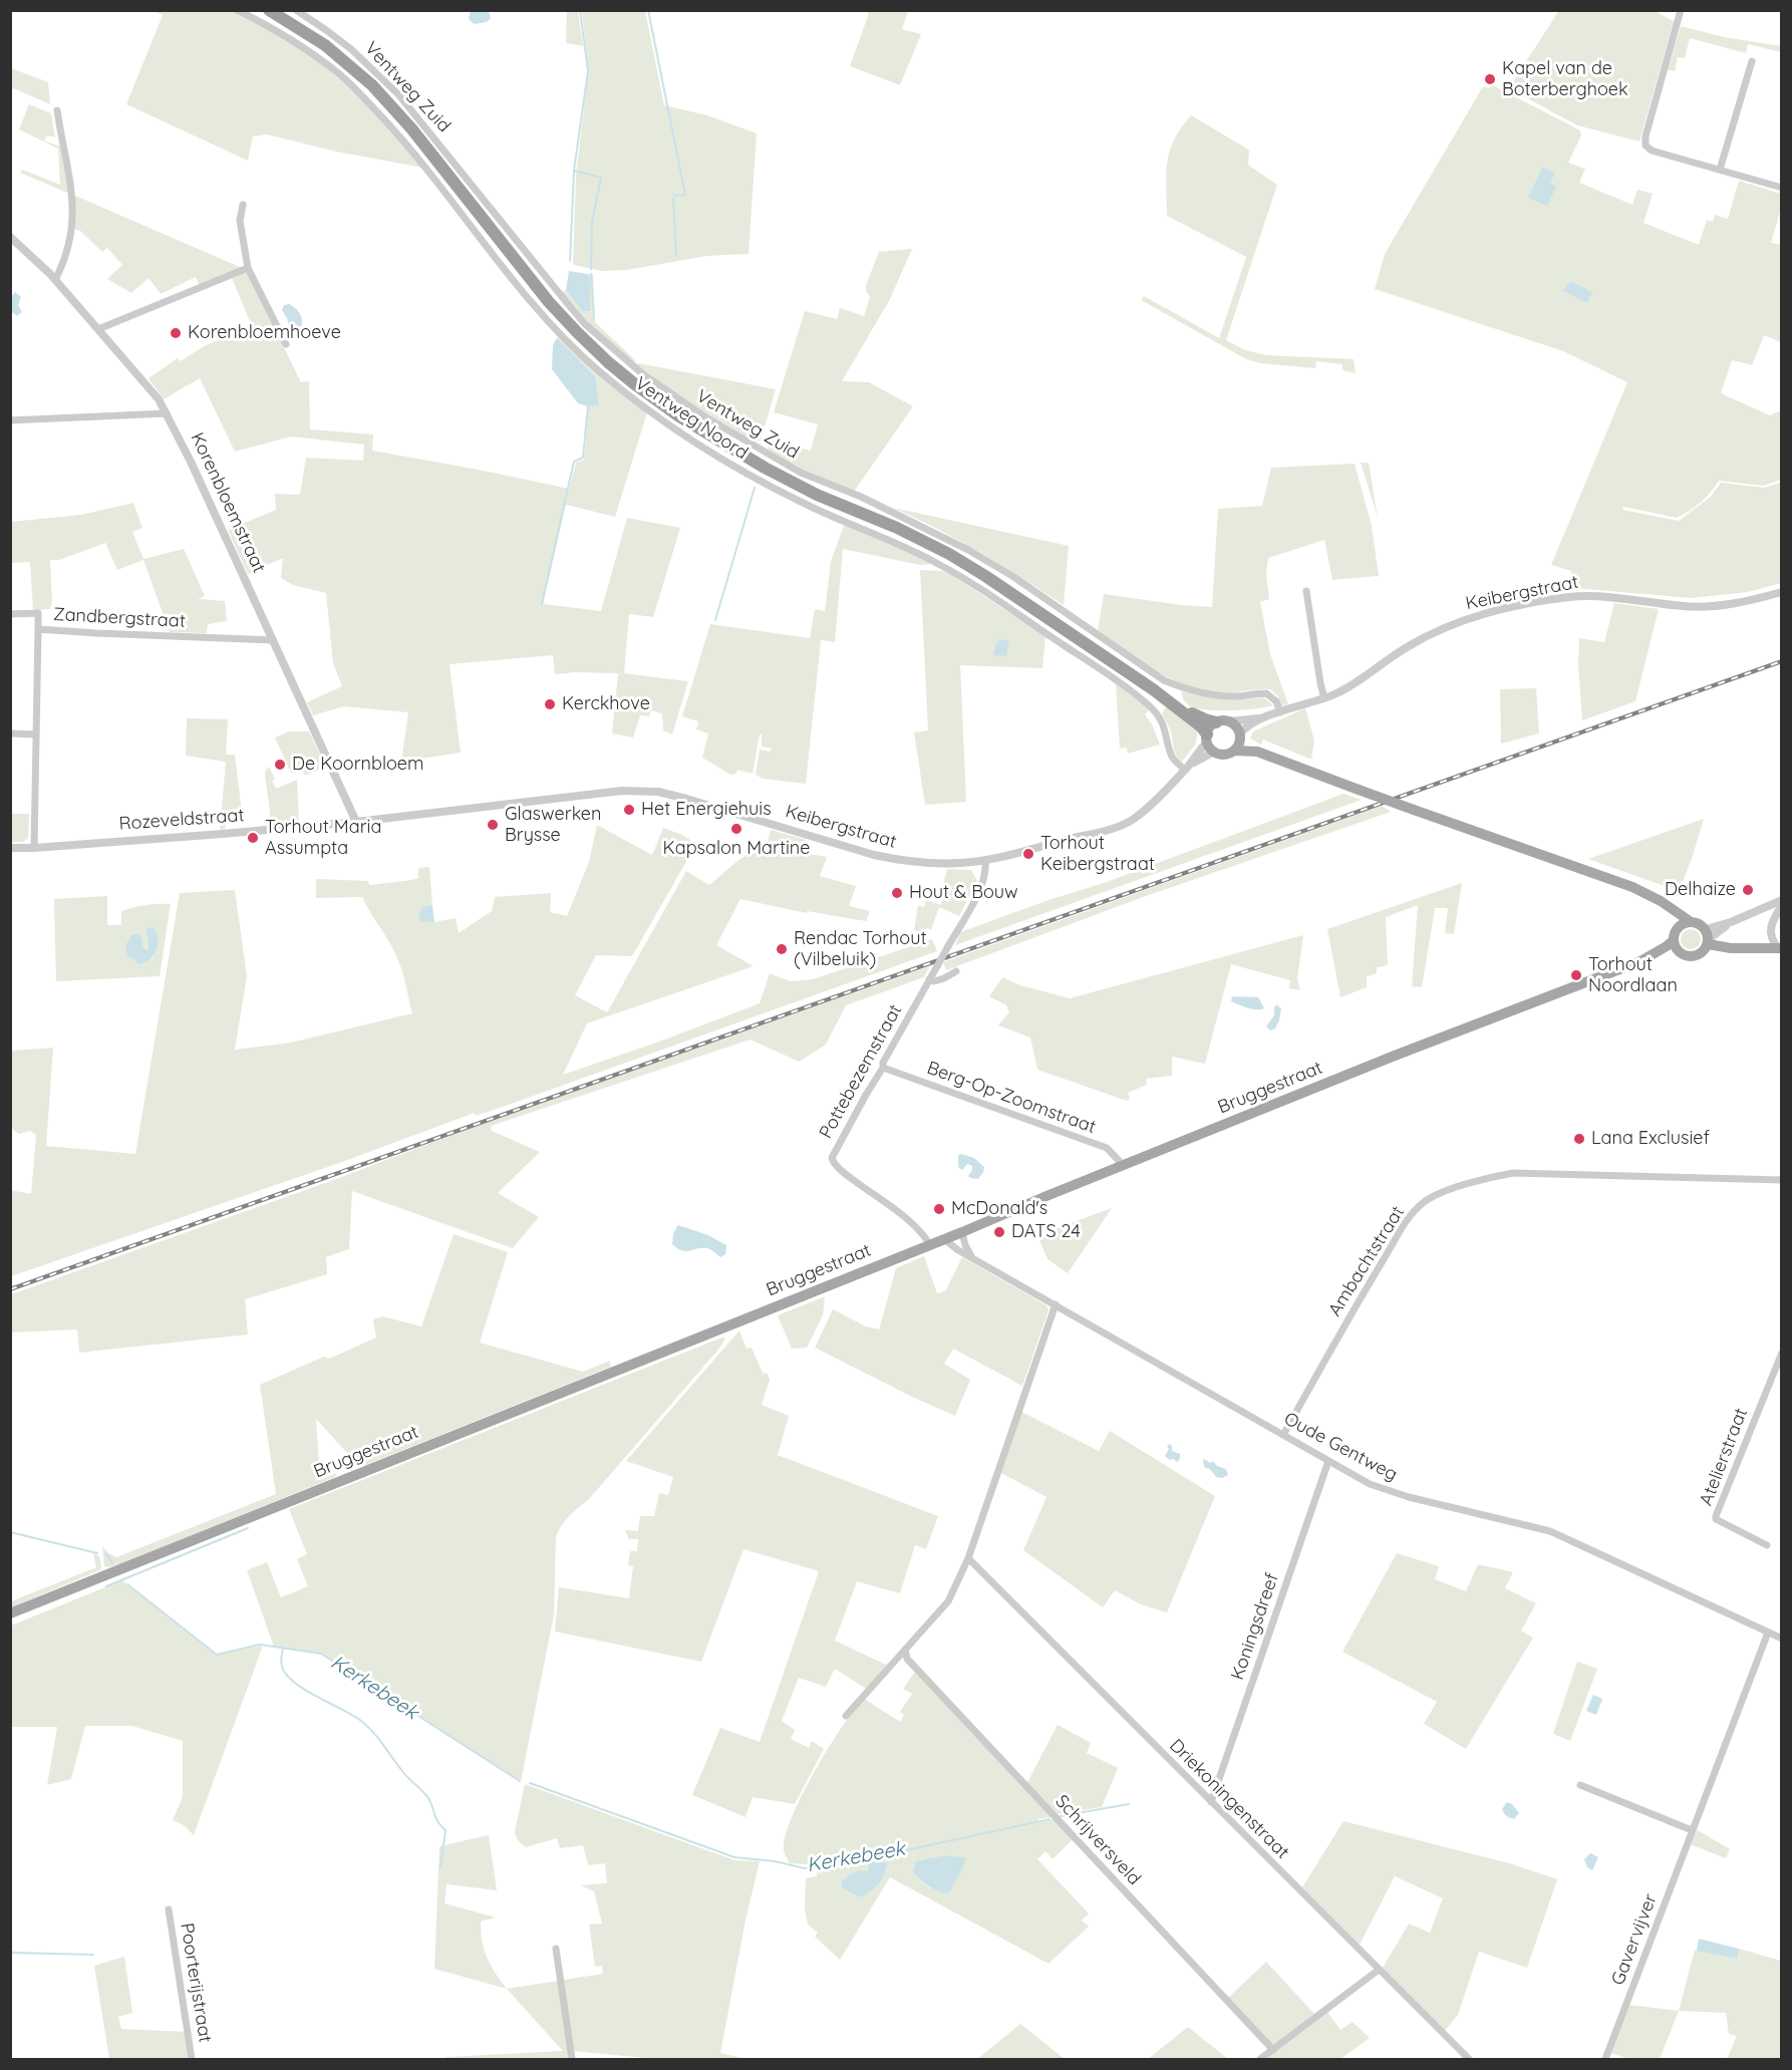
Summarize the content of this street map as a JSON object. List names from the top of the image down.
{
  "streets": {
    "main road": ["Bruggestraat"],
    "street": [
      "Ventweg Zuid",
      "Ventweg Noord",
      "Korenbloemstraat",
      "Keibergstraat",
      "Zandbergstraat",
      "Rozeveldstraat",
      "Pottebezemstraat",
      "Berg-Op-Zoomstraat",
      "Ambachtstraat",
      "Oude Gentweg",
      "Atelierstraat",
      "Koningsdreef",
      "Driekoningenstraat",
      "Schrijversveld",
      "Gavervijver",
      "Poorterijstraat"
    ]
  },
  "crossings": [
    ["Ventweg Zuid", "Keibergstraat"],
    ["Ventweg Noord", "Keibergstraat"],
    ["Korenbloemstraat", "Keibergstraat"],
    ["Korenbloemstraat", "Zandbergstraat"],
    ["Korenbloemstraat", "Rozeveldstraat"],
    ["Keibergstraat", "Rozeveldstraat"],
    ["Keibergstraat", "Pottebezemstraat"],
    ["Zandbergstraat", "Rozeveldstraat"],
    ["Pottebezemstraat", "Bruggestraat"],
    ["Pottebezemstraat", "Berg-Op-Zoomstraat"],
    ["Bruggestraat", "Berg-Op-Zoomstraat"],
    ["Bruggestraat", "Oude Gentweg"],
    ["Ambachtstraat", "Oude Gentweg"],
    ["Oude Gentweg", "Koningsdreef"],
    ["Oude Gentweg", "Gavervijver"],
    ["Koningsdreef", "Driekoningenstraat"]
  ],
  "water": ["Kerkebeek"],
  "places": [
    "Kapel van de Boterberghoek",
    "Korenbloemhoeve",
    "Kerckhove",
    "De Koornbloem",
    "Het Energiehuis",
    "Glaswerken Brysse",
    "Kapsalon Martine",
    "Torhout Maria Assumpta",
    "Torhout Keibergstraat",
    "Delhaize",
    "Hout & Bouw",
    "Rendac Torhout (Vilbeluik)",
    "Torhout Noordlaan",
    "Lana Exclusief",
    "McDonald's",
    "DATS 24"
  ]
}
